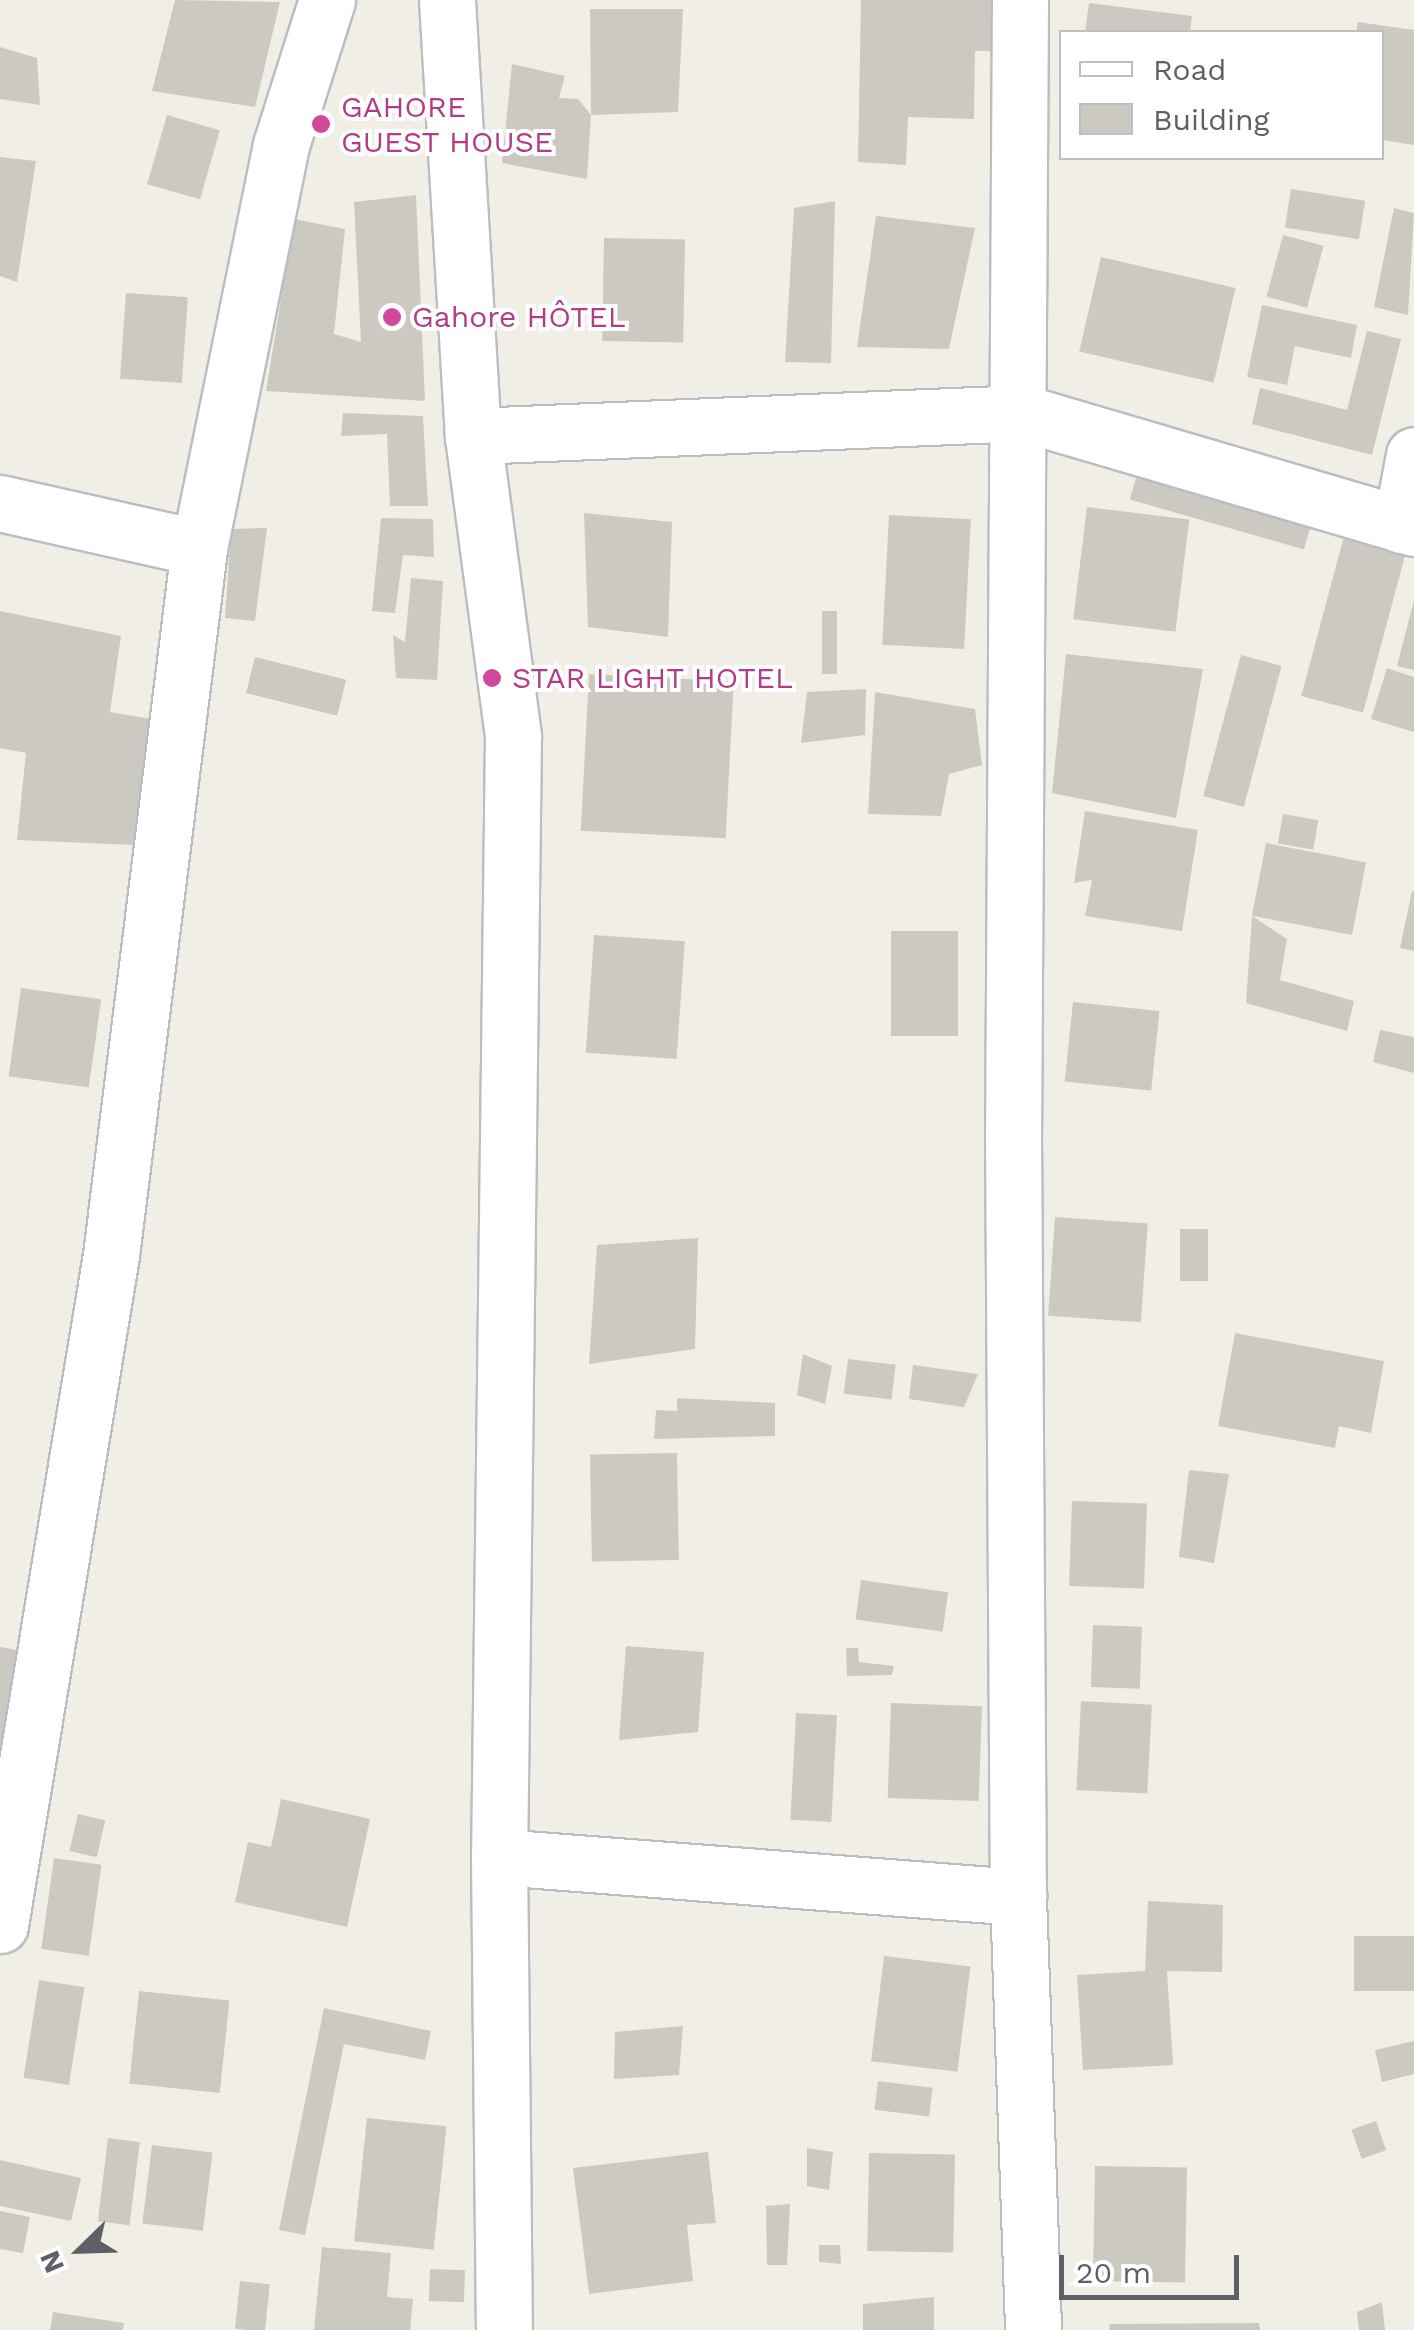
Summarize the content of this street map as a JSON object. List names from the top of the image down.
{
  "places": ["GAHORE GUEST HOUSE", "Gahore HÔTEL", "STAR LIGHT HOTEL"],
  "legend": ["Road", "Building"],
  "scale_bar": "20 m",
  "north": "bottom left"
}
